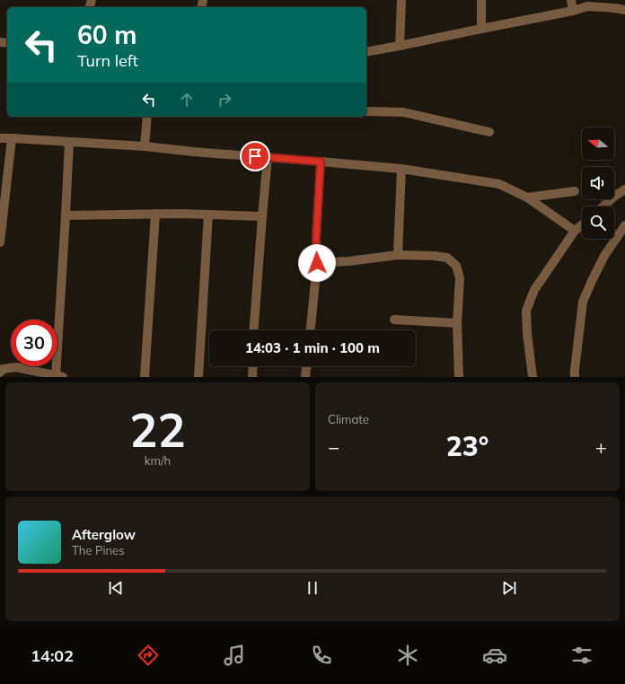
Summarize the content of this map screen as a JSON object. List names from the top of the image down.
{
  "north": "left",
  "page": {
    "turn": ["60 m", "Turn left"],
    "limit": "30",
    "trip": "14:03 · 1 min · 100 m",
    "tile": [
      ["22", "km/h"],
      "Climate"
    ],
    "heat": ["−", "23°", "+"],
    "song": ["Afterglow", "The Pines"],
    "tabs": "14:02"
  }
}
